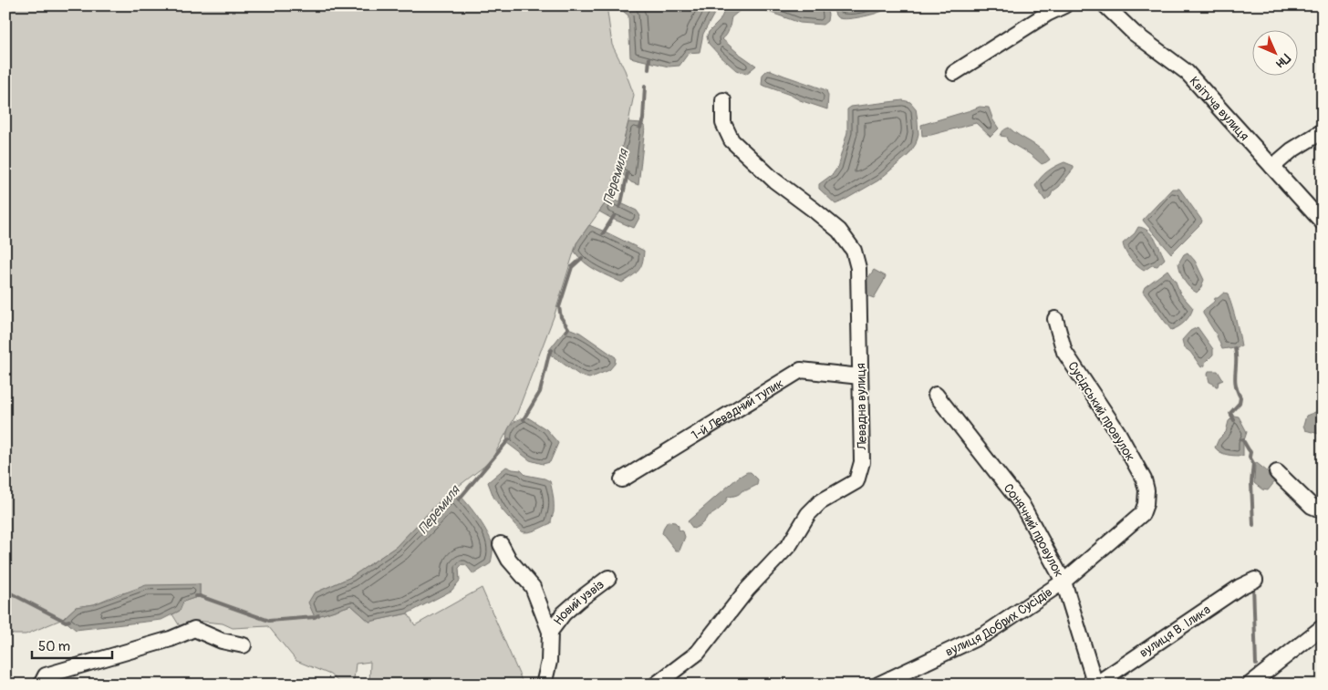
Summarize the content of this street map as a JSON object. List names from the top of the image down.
{
  "streets": {
    "street": [
      "Квітуча вулиця",
      "Левадна вулиця",
      "1-й Левадний тупик",
      "Сусідський провулок",
      "Сонячний провулок",
      "Новий узвіз",
      "вулиця Добрих Сусідів",
      "вулиця В. Ілика"
    ]
  },
  "crossings": [
    ["Левадна вулиця", "1-й Левадний тупик"],
    ["Сусідський провулок", "вулиця Добрих Сусідів"],
    ["Сонячний провулок", "вулиця Добрих Сусідів"],
    ["Сонячний провулок", "вулиця В. Ілика"]
  ],
  "water": ["Перемиля"],
  "scale_bar": "50 m",
  "north": "bottom right"
}
